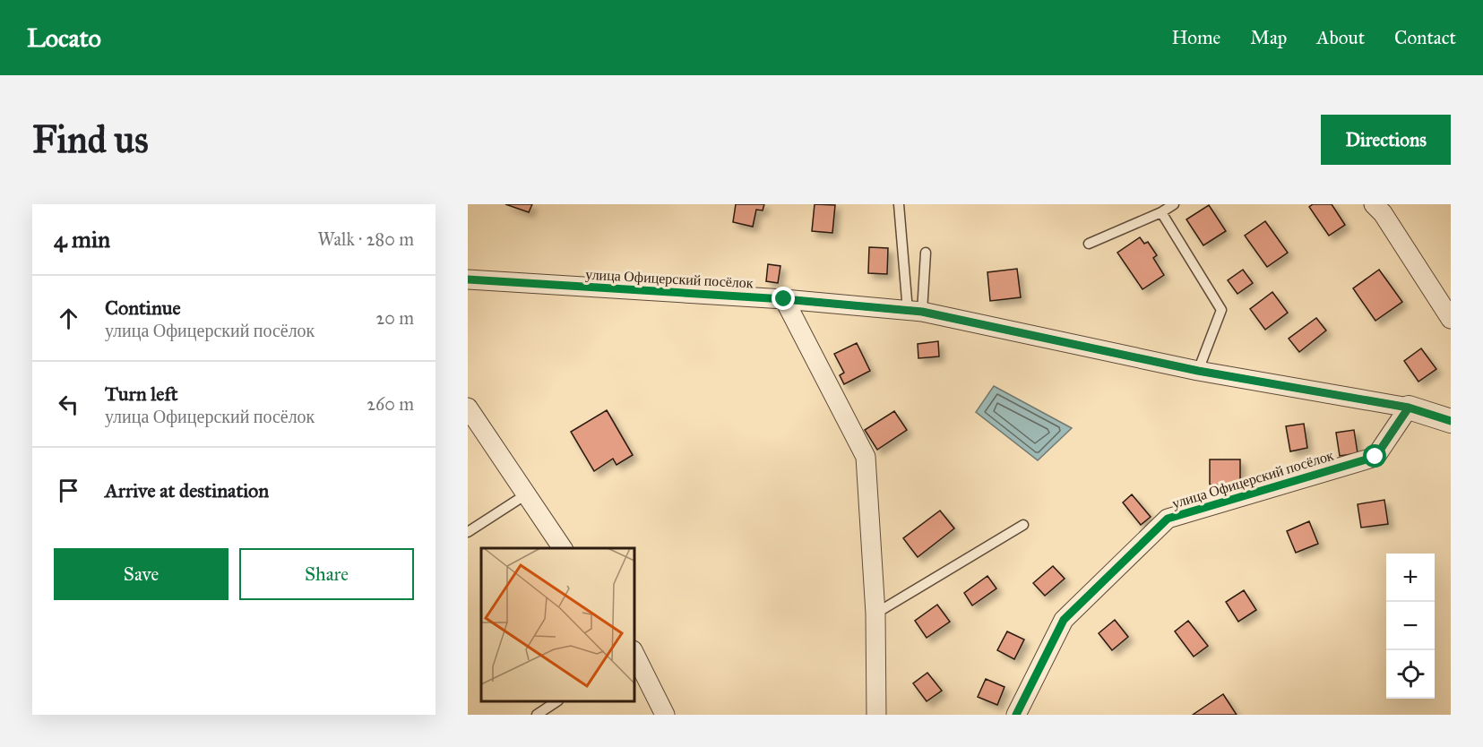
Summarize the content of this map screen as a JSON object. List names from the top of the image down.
{
  "streets": {
    "street": ["улица Офицерский посёлок"]
  },
  "page": {
    "header": "Locato",
    "nav": [
      "Home",
      "Map",
      "About",
      "Contact"
    ],
    "buttons": [
      "Directions",
      ["Save", "Share"]
    ],
    "title": "Find us",
    "heading": ["4 min", "Walk · 280 m"],
    "list": [
      ["Continue", "улица Офицерский посёлок", "20 m"],
      ["Turn left", "улица Офицерский посёлок", "260 m"],
      "Arrive at destination"
    ],
    "map_buttons": ["+", "−"]
  }
}
